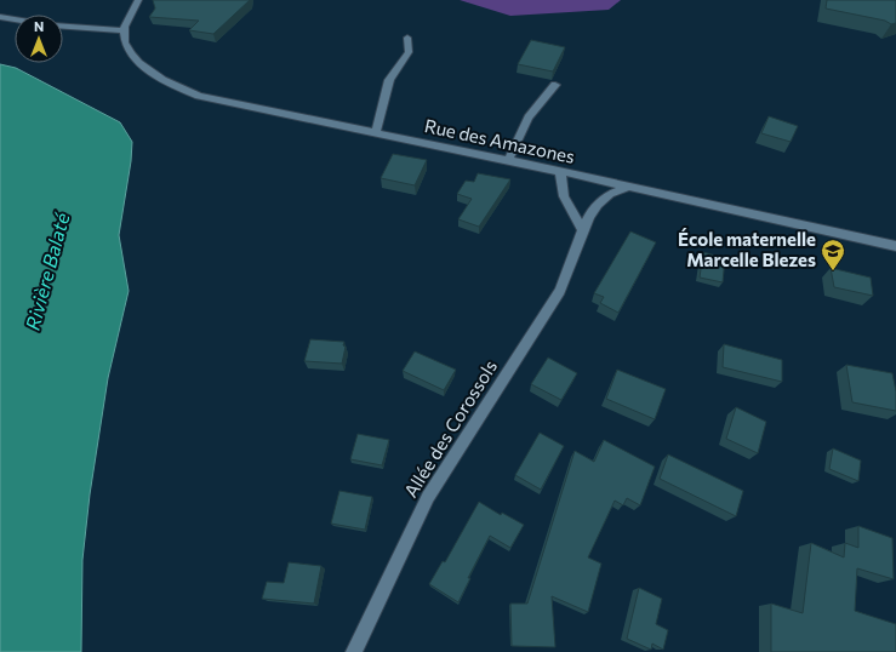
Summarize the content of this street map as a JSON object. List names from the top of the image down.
{
  "streets": {
    "street": ["Rue des Amazones", "Allée des Corossols"]
  },
  "crossings": [
    ["Rue des Amazones", "Allée des Corossols"]
  ],
  "water": ["Rivière Balaté"],
  "places": {
    "school or university": ["École maternelle Marcelle Blezes"]
  },
  "north": "top"
}
